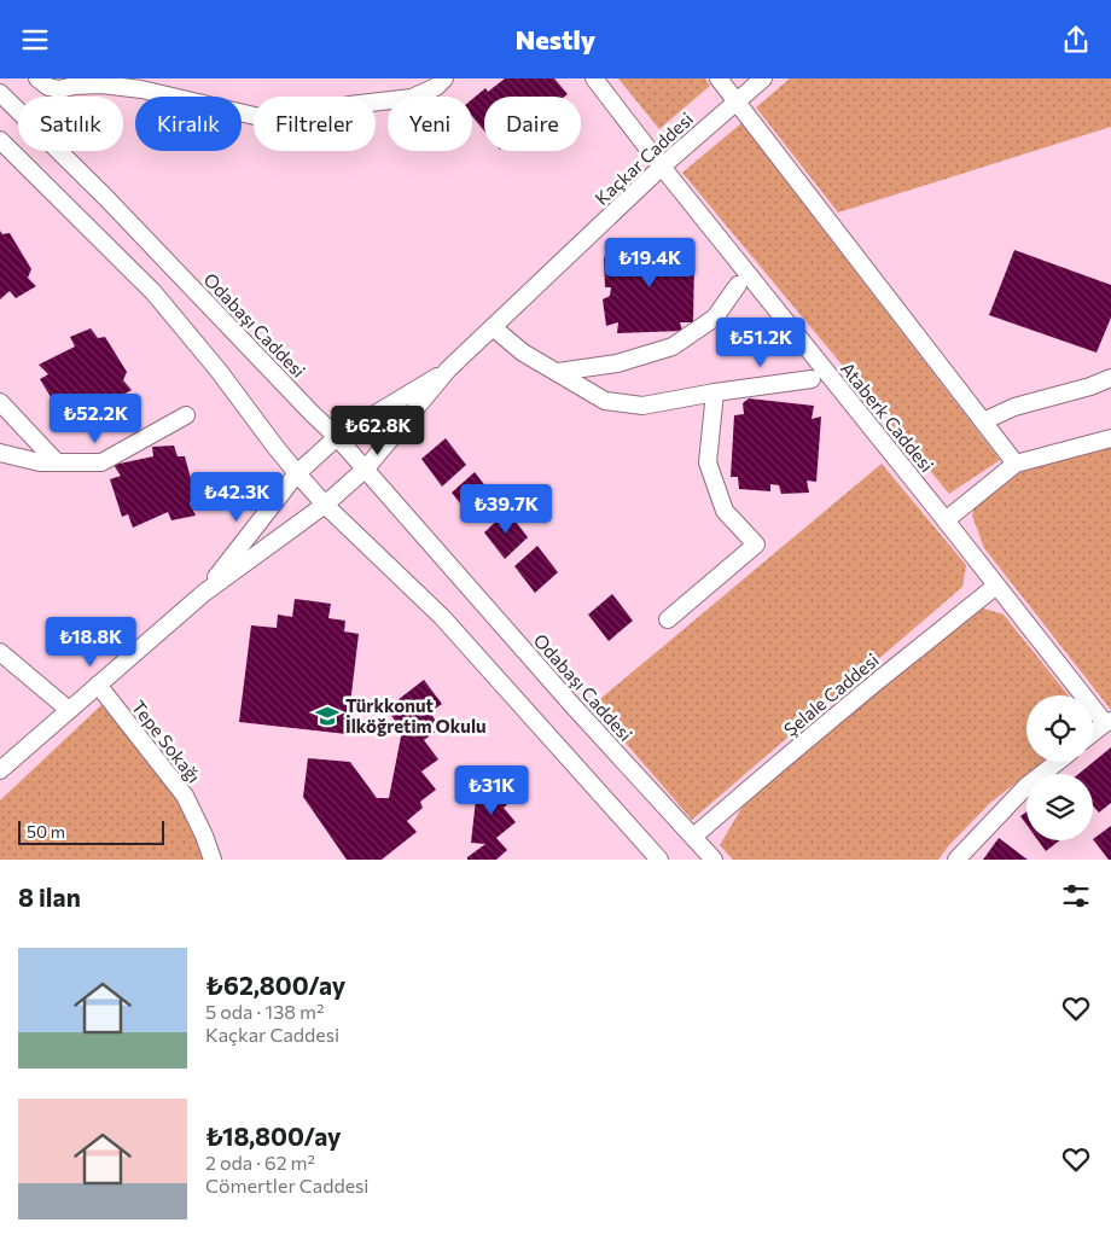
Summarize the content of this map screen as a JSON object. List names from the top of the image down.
{
  "streets": {
    "street": [
      "Kaçkar Caddesi",
      "Odabaşı Caddesi",
      "Ataberk Caddesi",
      "Şelale Caddesi",
      "Tepe Sokağı"
    ]
  },
  "crossings": [
    ["Kaçkar Caddesi", "Odabaşı Caddesi"],
    ["Kaçkar Caddesi", "Ataberk Caddesi"],
    ["Odabaşı Caddesi", "Şelale Caddesi"],
    ["Ataberk Caddesi", "Şelale Caddesi"]
  ],
  "places": {
    "school or university": ["Türkkonut İlköğretim Okulu"]
  },
  "scale_bar": "50 m",
  "page": {
    "header": "Nestly",
    "chip": [
      "Satılık",
      "Kiralık",
      "Filtreler",
      "Yeni",
      "Daire"
    ],
    "price": [
      "₺19.4K",
      "₺51.2K",
      "₺52.2K",
      "₺62.8K",
      "₺42.3K",
      "₺39.7K",
      "₺18.8K",
      "₺31K"
    ],
    "scale": "50 m",
    "heading": "8 ilan",
    "list": [
      {
        "name": "₺62,800/ay",
        "note": "5 oda · 138 m² · Kaçkar Caddesi"
      },
      {
        "name": "₺18,800/ay",
        "note": "2 oda · 62 m² · Cömertler Caddesi"
      }
    ]
  }
}
